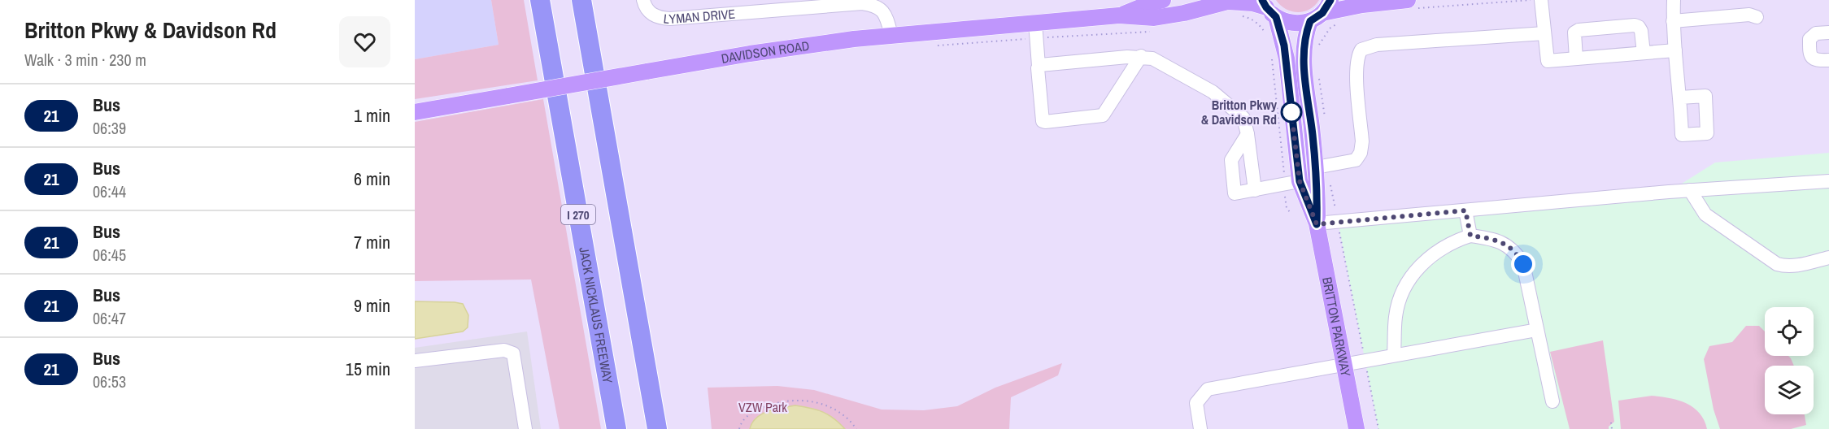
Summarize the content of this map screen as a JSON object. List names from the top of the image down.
{
  "streets": {
    "highway": ["I 270", "JACK NICKLAUS FREEWAY"],
    "main road": ["DAVIDSON ROAD", "BRITTON PARKWAY"],
    "street": ["LYMAN DRIVE"]
  },
  "crossings": [
    ["LYMAN DRIVE", "DAVIDSON ROAD"],
    ["DAVIDSON ROAD", "BRITTON PARKWAY"]
  ],
  "parks": ["VZW Park"],
  "places": ["Britton Pkwy & Davidson Rd"],
  "lines": ["bus line 21"],
  "page": {
    "heading": ["Britton Pkwy & Davidson Rd", "Walk · 3 min · 230 m"],
    "list": [
      {
        "mark": "21",
        "name": "Bus",
        "note": "06:39",
        "value": "1 min"
      },
      {
        "mark": "21",
        "name": "Bus",
        "note": "06:44",
        "value": "6 min"
      },
      {
        "mark": "21",
        "name": "Bus",
        "note": "06:45",
        "value": "7 min"
      },
      {
        "mark": "21",
        "name": "Bus",
        "note": "06:47",
        "value": "9 min"
      },
      {
        "mark": "21",
        "name": "Bus",
        "note": "06:53",
        "value": "15 min"
      }
    ]
  }
}
